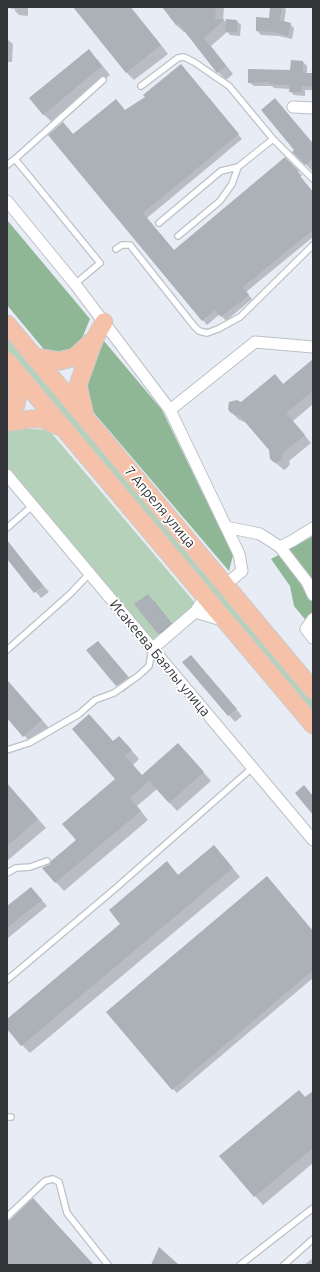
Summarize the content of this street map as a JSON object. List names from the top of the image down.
{
  "streets": {
    "main road": ["7 Апреля улица"],
    "street": ["Исакеева Баялы улица"]
  }
}
